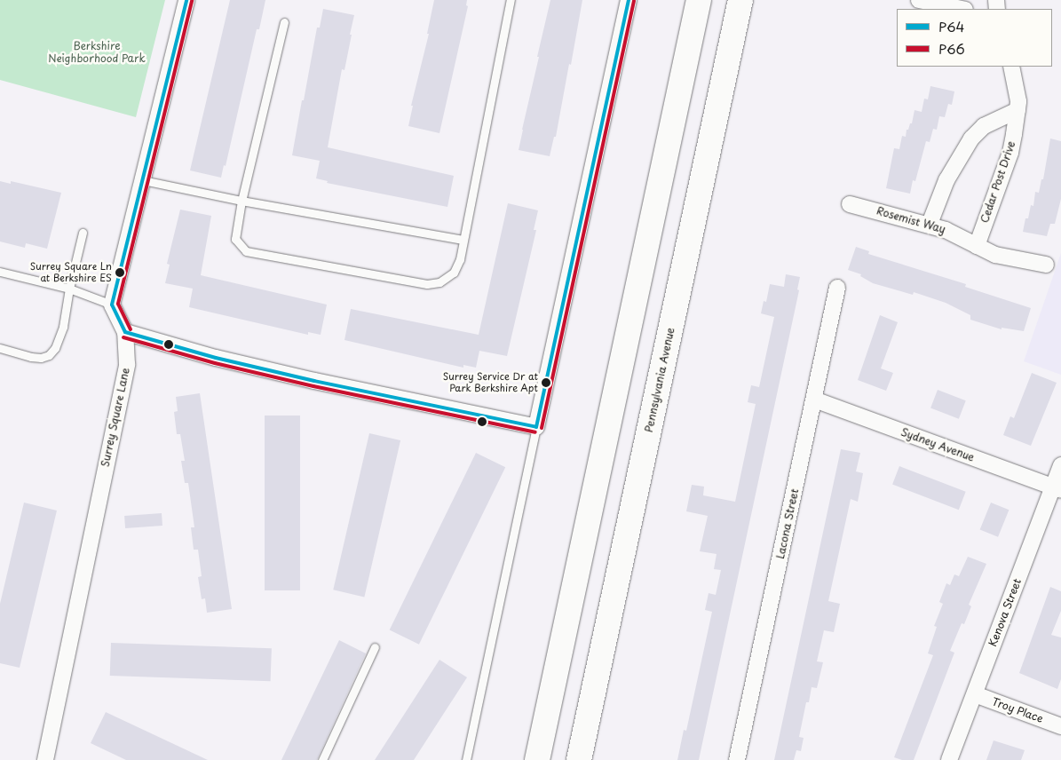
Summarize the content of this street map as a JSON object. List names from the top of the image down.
{
  "streets": {
    "highway": ["Pennsylvania Avenue"],
    "street": [
      "Cedar Post Drive",
      "Rosemist Way",
      "Surrey Square Lane",
      "Sydney Avenue",
      "Lacona Street",
      "Kenova Street",
      "Troy Place"
    ]
  },
  "crossings": [
    ["Cedar Post Drive", "Rosemist Way"],
    ["Sydney Avenue", "Lacona Street"],
    ["Sydney Avenue", "Kenova Street"],
    ["Kenova Street", "Troy Place"]
  ],
  "parks": ["Berkshire Neighborhood Park"],
  "places": ["Surrey Square Ln at Berkshire ES", "Surrey Service Dr at Park Berkshire Apt"],
  "lines": ["transit line P64", "transit line P66"],
  "legend": ["P64", "P66"]
}
